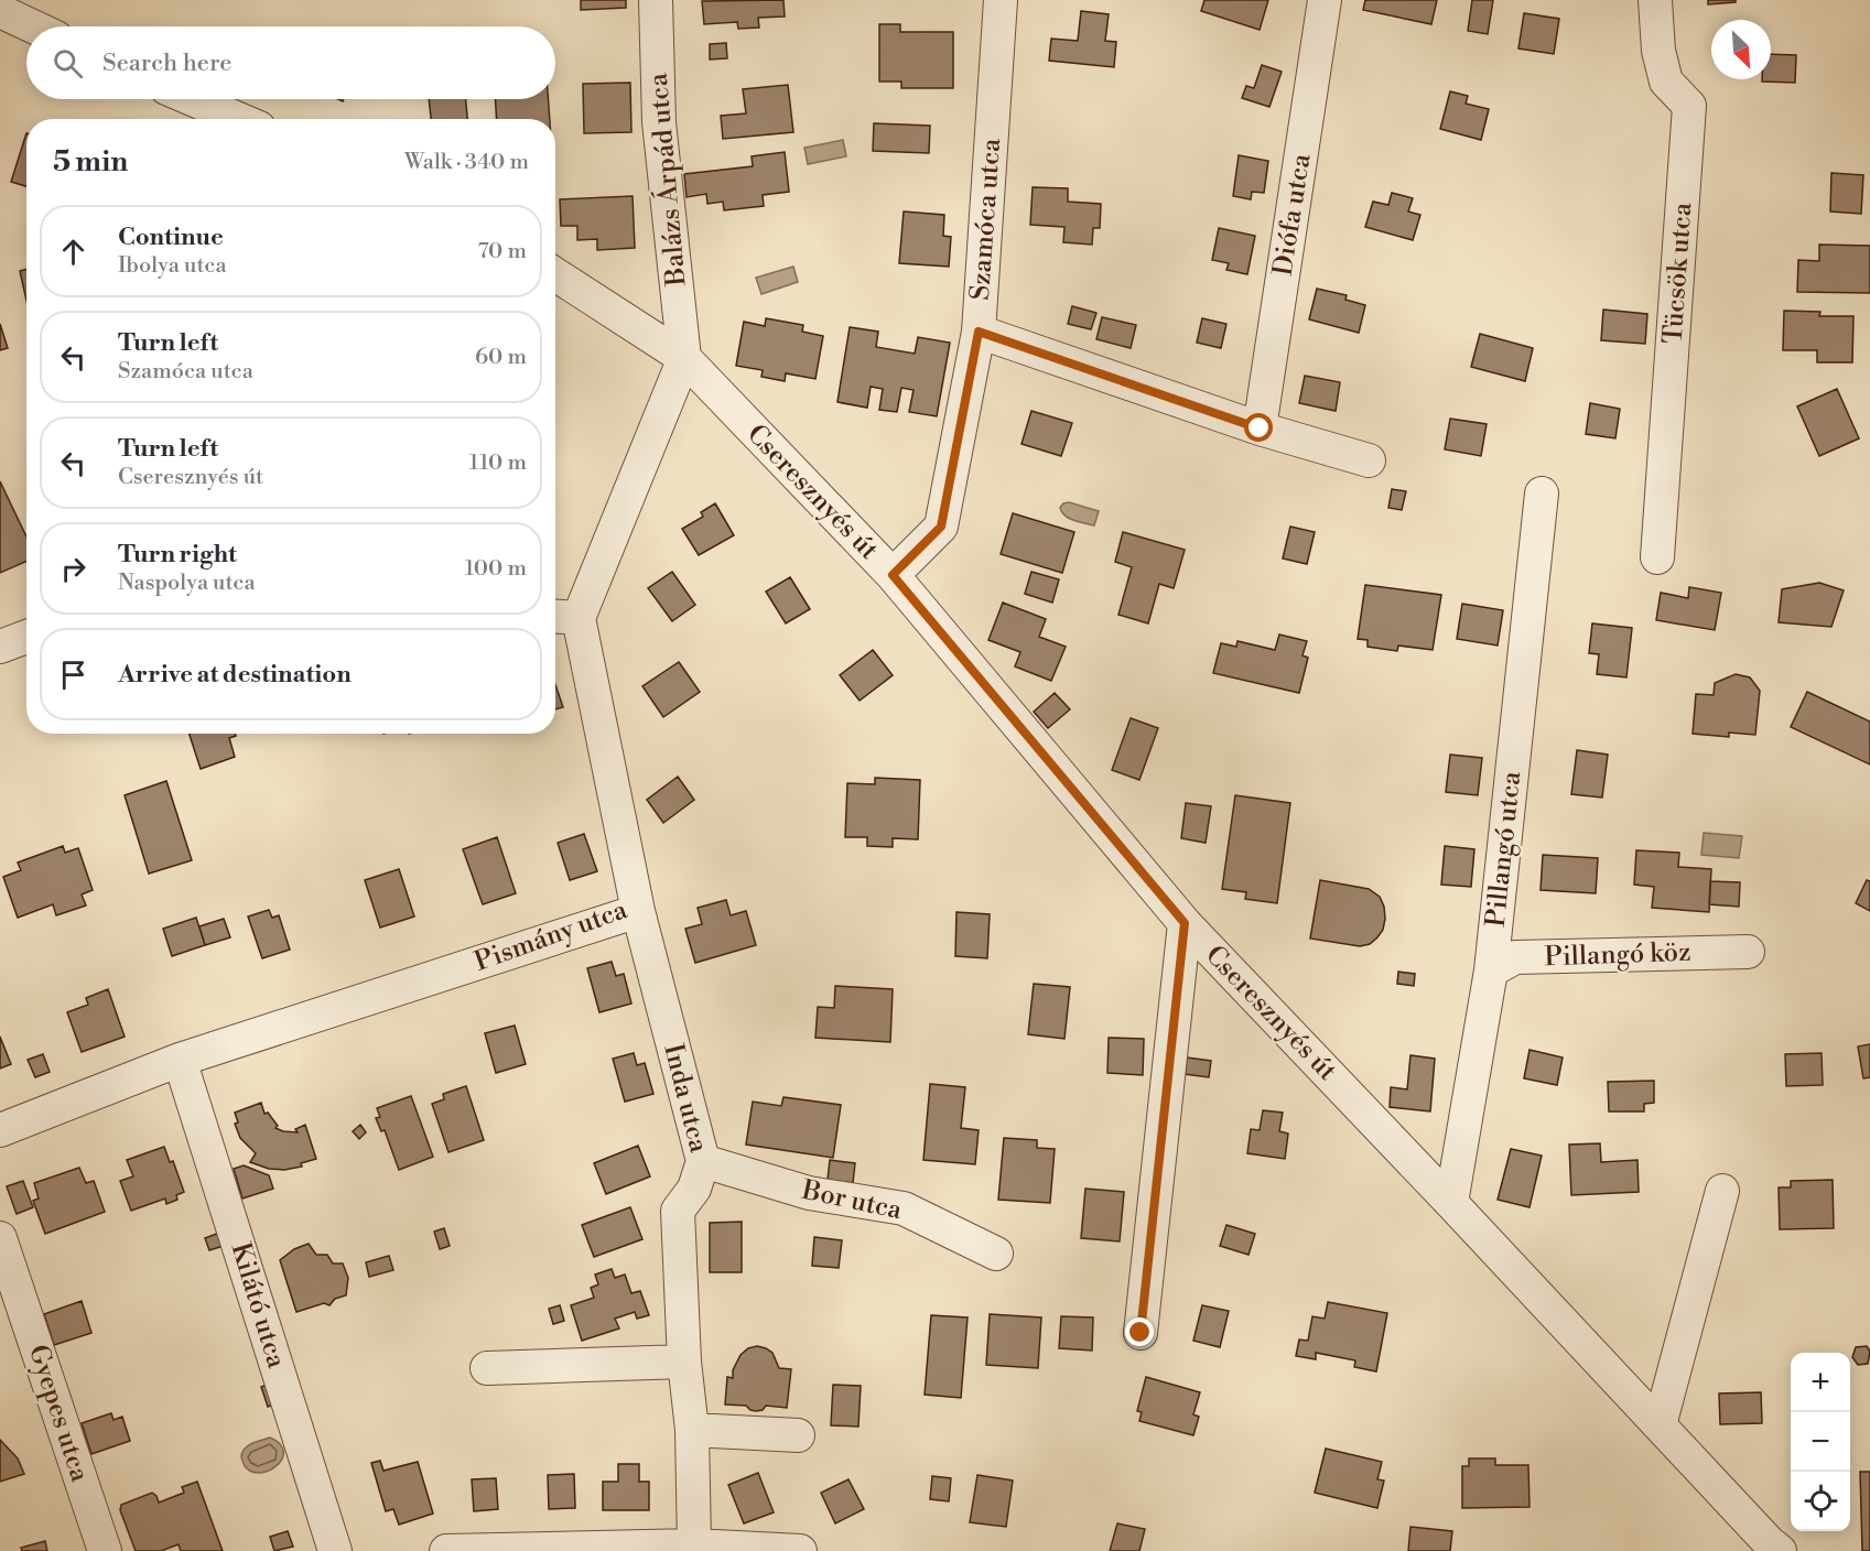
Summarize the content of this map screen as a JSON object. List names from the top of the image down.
{
  "streets": {
    "street": [
      "Balázs Árpád utca",
      "Diófa utca",
      "Szamóca utca",
      "Tücsök utca",
      "Cseresznyés út",
      "Pillangó utca",
      "Pismány utca",
      "Pillangó köz",
      "Inda utca",
      "Bor utca",
      "Kilátó utca",
      "Gyepes utca"
    ]
  },
  "crossings": [
    ["Balázs Árpád utca", "Cseresznyés út"],
    ["Balázs Árpád utca", "Pismány utca"],
    ["Szamóca utca", "Cseresznyés út"],
    ["Cseresznyés út", "Pillangó utca"],
    ["Cseresznyés út", "Pismány utca"],
    ["Pillangó utca", "Pillangó köz"],
    ["Pismány utca", "Inda utca"],
    ["Pismány utca", "Kilátó utca"],
    ["Inda utca", "Bor utca"]
  ],
  "north": "bottom right",
  "page": {
    "search": "Search here",
    "heading": ["5 min", "Walk · 340 m"],
    "list": [
      ["Continue", "Ibolya utca", "70 m"],
      ["Turn left", "Szamóca utca", "60 m"],
      ["Turn left", "Cseresznyés út", "110 m"],
      ["Turn right", "Naspolya utca", "100 m"],
      "Arrive at destination"
    ],
    "map_buttons": ["+", "−"]
  }
}
